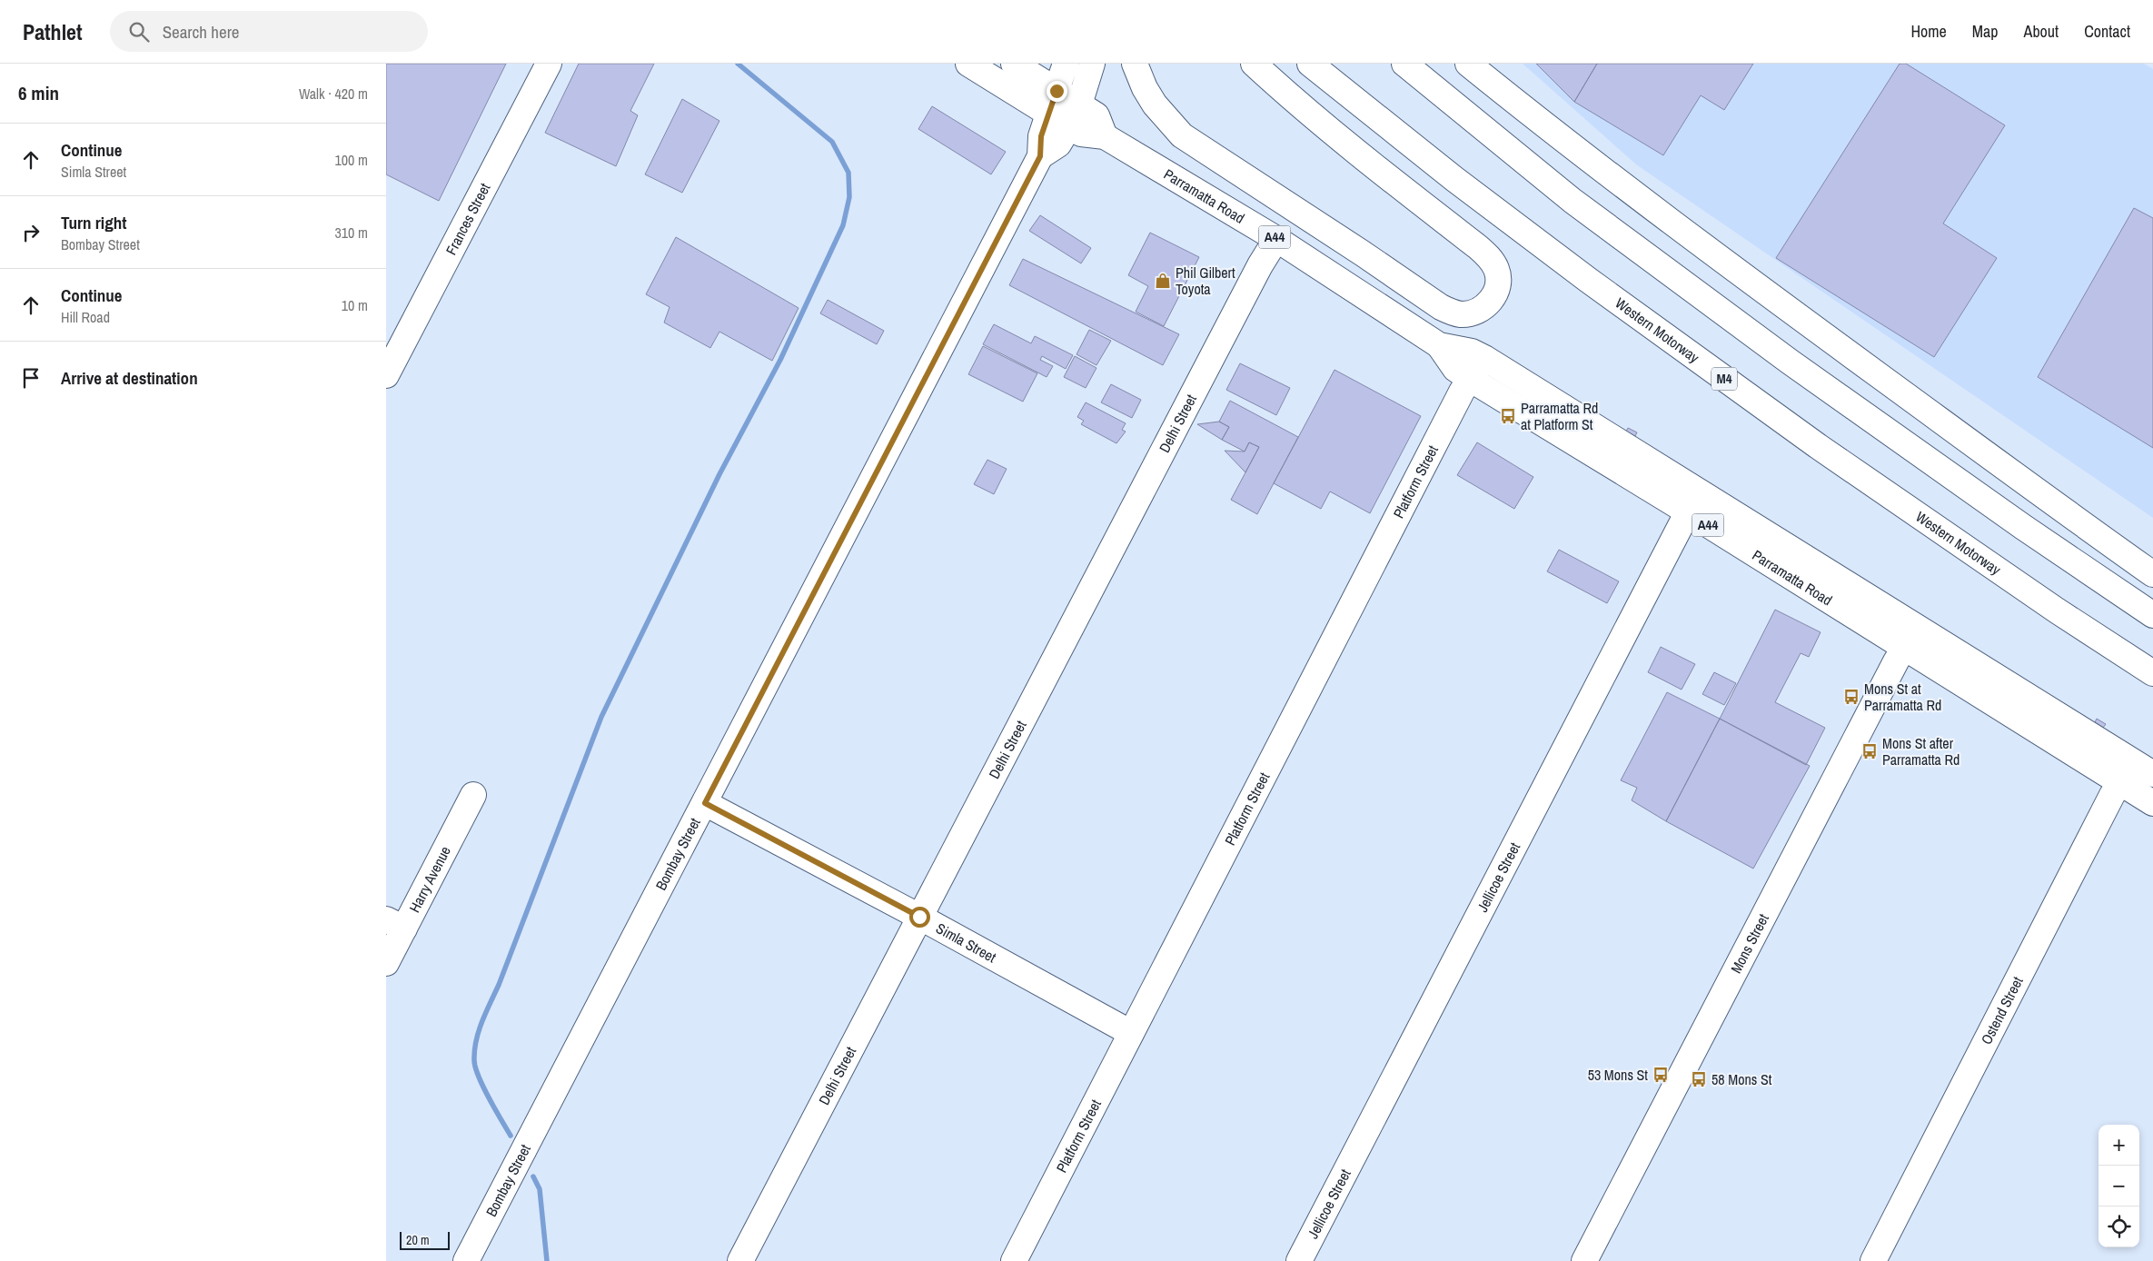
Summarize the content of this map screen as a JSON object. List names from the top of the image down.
{
  "streets": {
    "main road": [
      "Parramatta Road",
      "Frances Street",
      "A44",
      "Western Motorway",
      "M4",
      "Delhi Street",
      "Platform Street",
      "Bombay Street",
      "Jellicoe Street",
      "Harry Avenue",
      "Simla Street",
      "Mons Street",
      "Ostend Street"
    ]
  },
  "crossings": [
    ["Parramatta Road", "Delhi Street"],
    ["Parramatta Road", "Platform Street"],
    ["Parramatta Road", "Bombay Street"],
    ["Parramatta Road", "Jellicoe Street"],
    ["Parramatta Road", "Mons Street"],
    ["Parramatta Road", "Ostend Street"],
    ["Delhi Street", "Simla Street"],
    ["Platform Street", "Simla Street"],
    ["Bombay Street", "Simla Street"]
  ],
  "places": {
    "shop": ["Phil Gilbert Toyota"],
    "bus stop": [
      "Parramatta Rd at Platform St",
      "Mons St at Parramatta Rd",
      "Mons St after Parramatta Rd",
      "53 Mons St",
      "58 Mons St"
    ]
  },
  "scale_bar": "20 m",
  "page": {
    "header": "Pathlet",
    "search": "Search here",
    "nav": [
      "Home",
      "Map",
      "About",
      "Contact"
    ],
    "heading": ["6 min", "Walk · 420 m"],
    "list": [
      ["Continue", "Simla Street", "100 m"],
      ["Turn right", "Bombay Street", "310 m"],
      ["Continue", "Hill Road", "10 m"],
      "Arrive at destination"
    ],
    "map_buttons": ["+", "−"],
    "scale": "20 m"
  }
}
